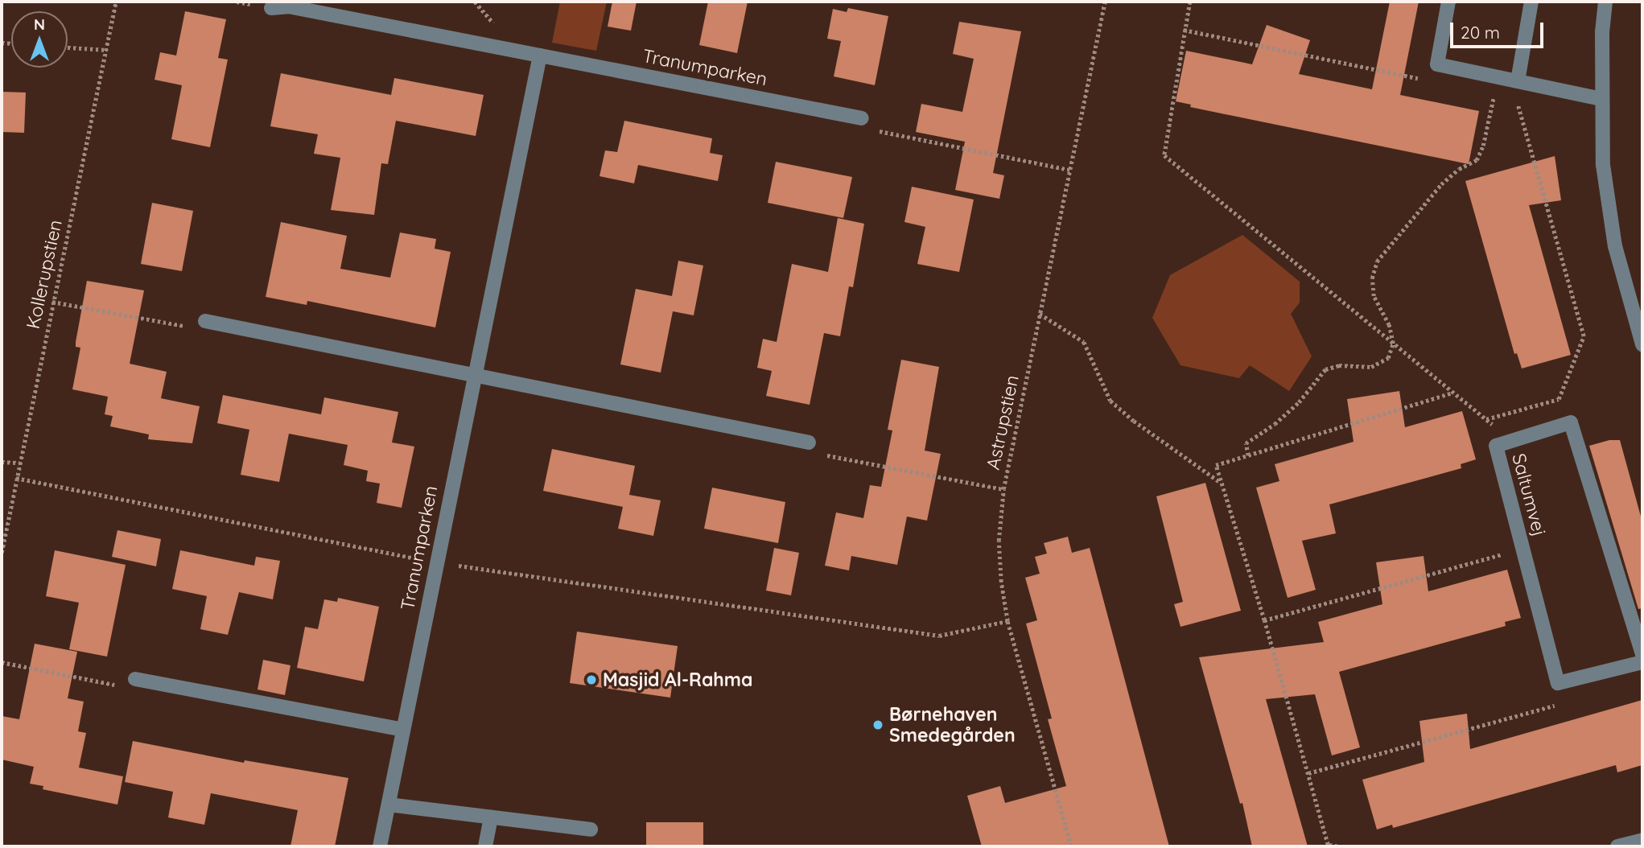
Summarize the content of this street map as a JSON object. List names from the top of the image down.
{
  "streets": {
    "street": ["Tranumparken", "Saltumvej"],
    "path": ["Kollerupstien", "Astrupstien"]
  },
  "places": ["Masjid Al-Rahma", "Børnehaven Smedegården"],
  "scale_bar": "20 m",
  "north": "top"
}
